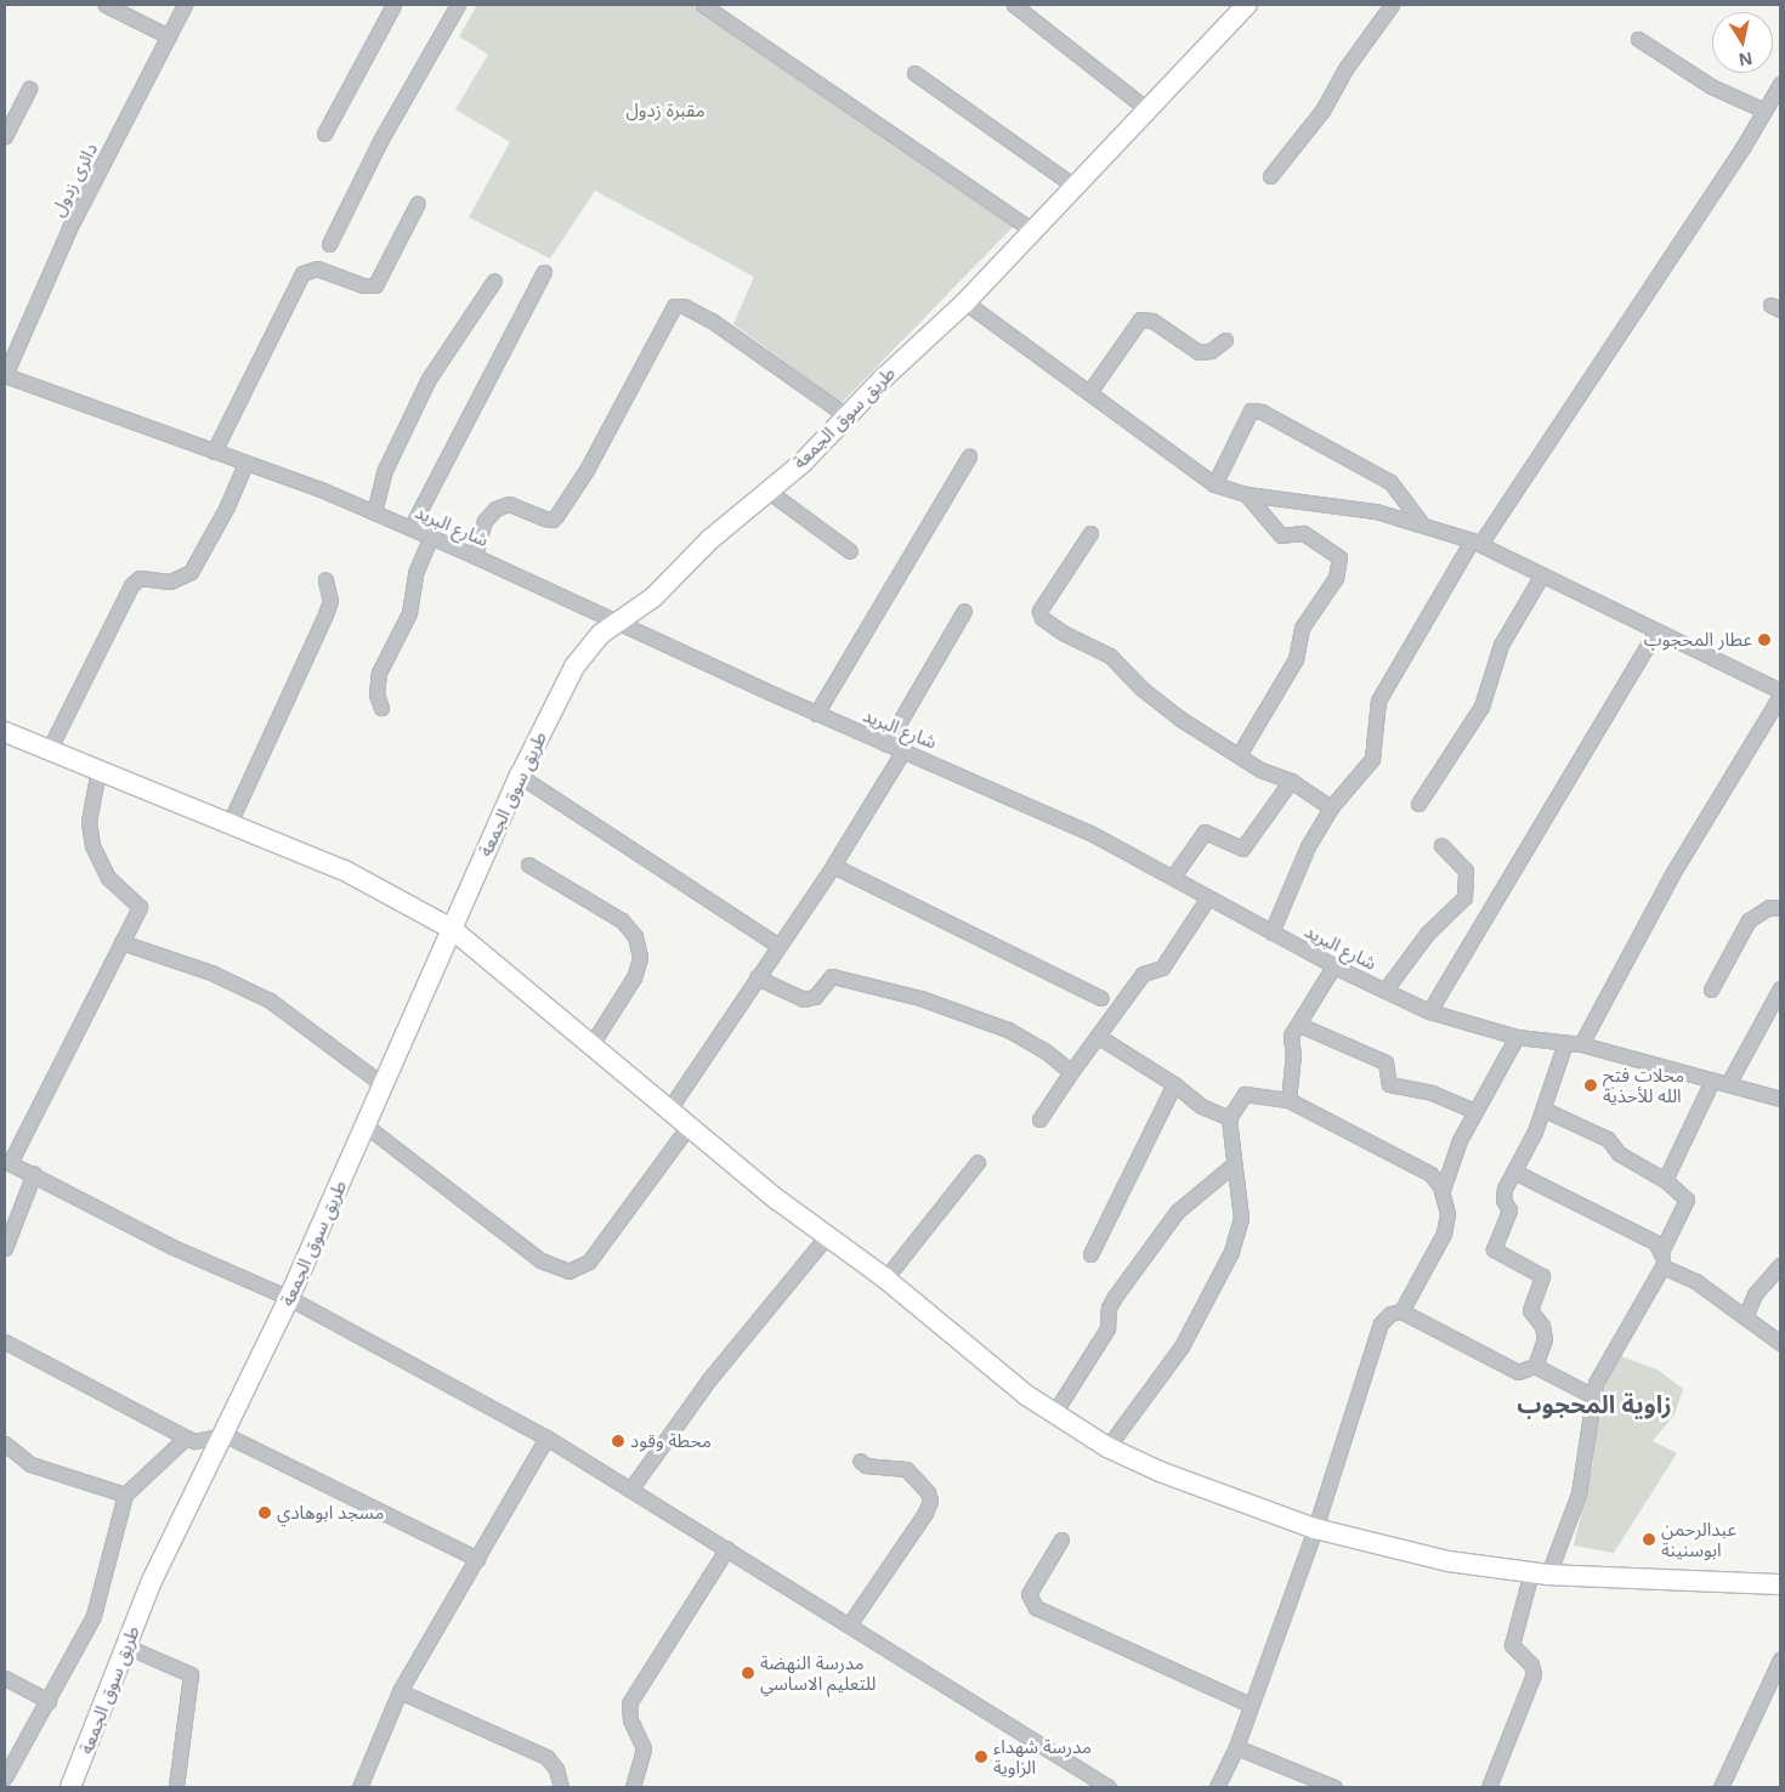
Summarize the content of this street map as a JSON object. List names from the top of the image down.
{
  "streets": {
    "street": ["دائرى زدول", "طريق سوق الجمعة", "شارع البريد"]
  },
  "crossings": [
    ["دائرى زدول", "شارع البريد"],
    ["طريق سوق الجمعة", "شارع البريد"]
  ],
  "districts": ["زاوية المحجوب"],
  "parks": ["مقبرة زدول"],
  "places": [
    "عطار المحجوب",
    "محلات فتح الله للأحذية",
    "محطة وقود",
    "مسجد ابوهادي",
    "عبدالرحمن ابوسنينة",
    "مدرسة النهضة للتعليم الاساسي",
    "مدرسة شهداء الزاوية"
  ],
  "north": "bottom"
}
